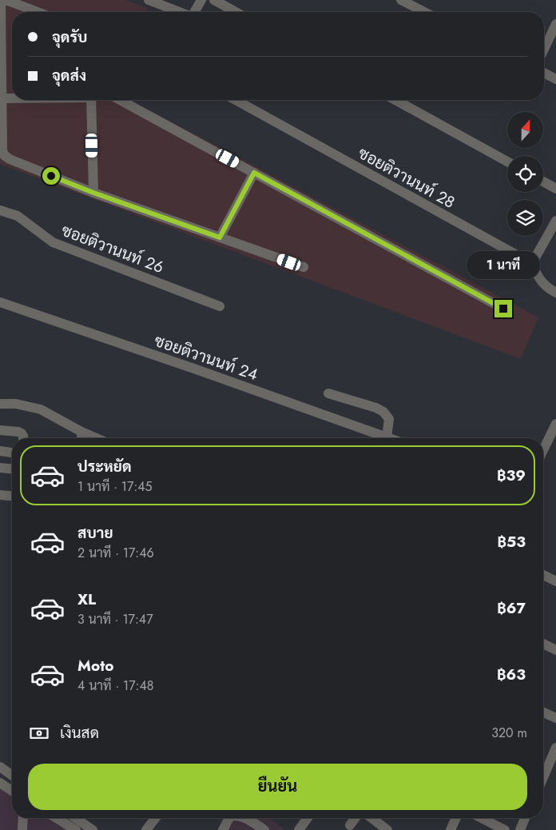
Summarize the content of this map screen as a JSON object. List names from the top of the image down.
{
  "streets": {
    "street": ["ซอยติวานนท์ 28", "ซอยติวานนท์ 26", "ซอยติวานนท์ 24"]
  },
  "north": "top",
  "page": {
    "banner": ["จุดรับ", "จุดส่ง"],
    "bubble": "1 นาที",
    "list": [
      {
        "name": "ประหยัด",
        "note": "1 นาที · 17:45",
        "value": "฿39"
      },
      {
        "name": "สบาย",
        "note": "2 นาที · 17:46",
        "value": "฿53"
      },
      {
        "name": "XL",
        "note": "3 นาที · 17:47",
        "value": "฿67"
      },
      {
        "name": "Moto",
        "note": "4 นาที · 17:48",
        "value": "฿63"
      }
    ],
    "pay": ["เงินสด", "320 m"],
    "buttons": "ยืนยัน"
  }
}
